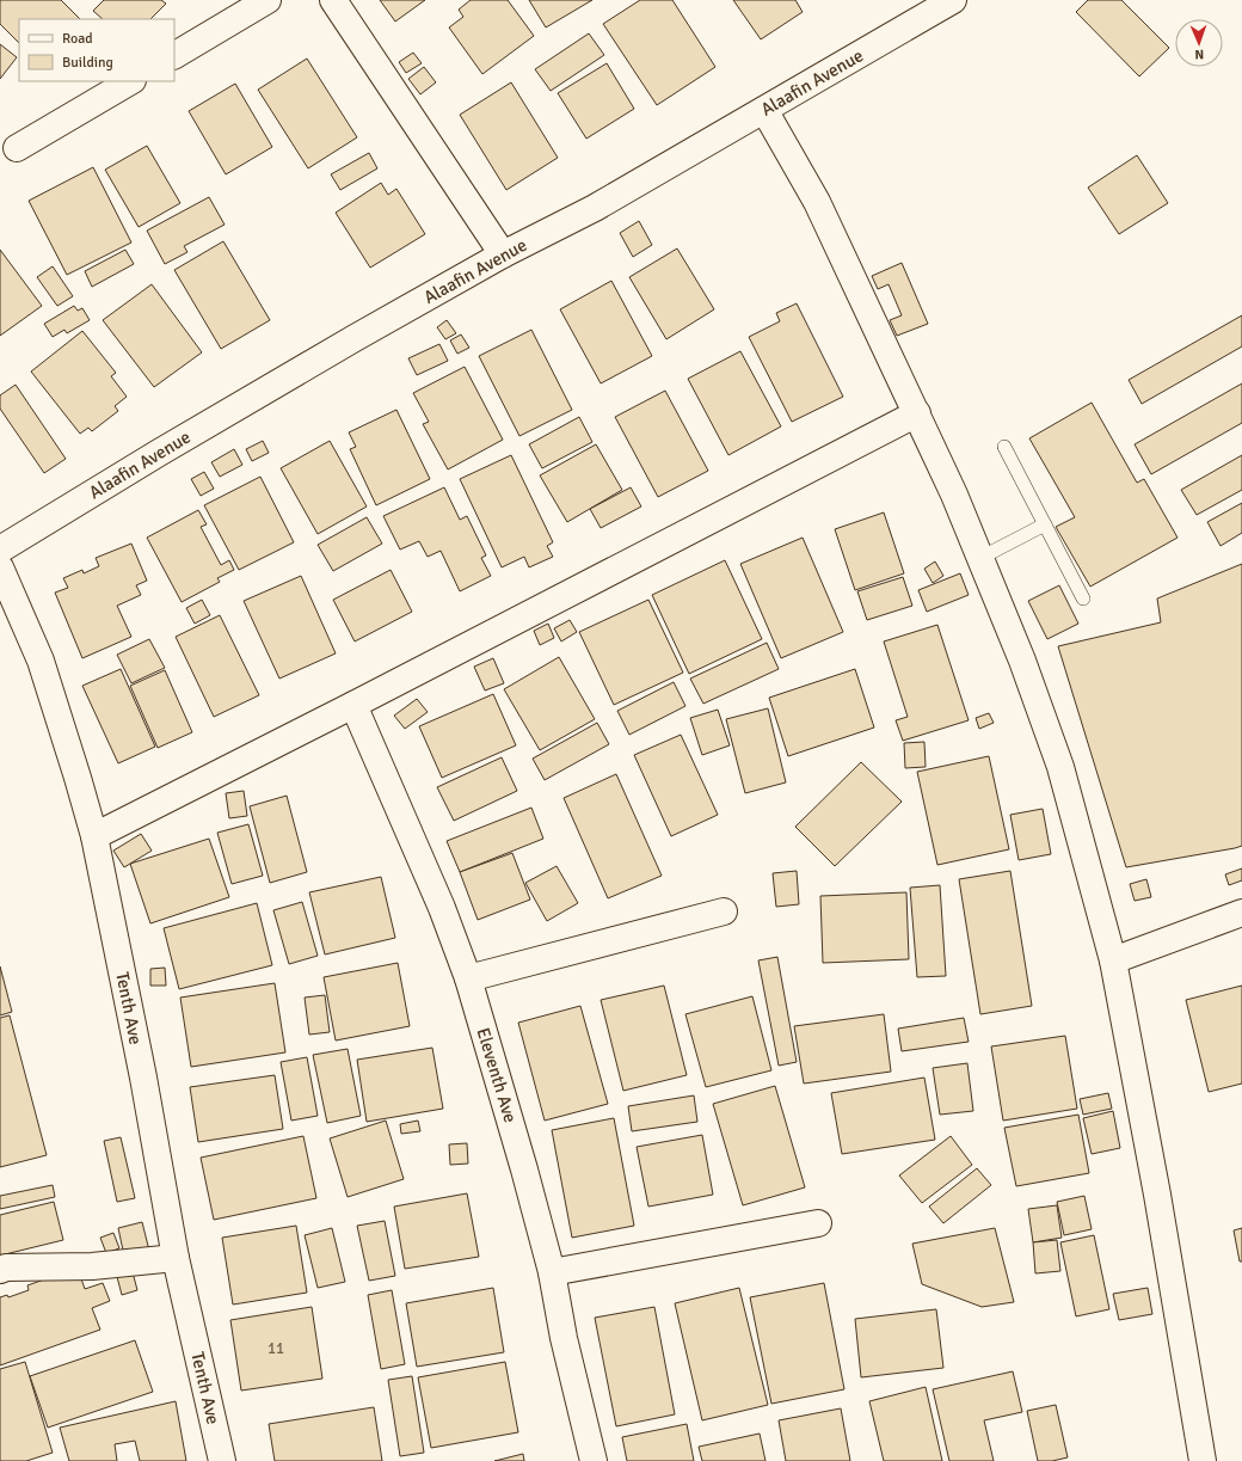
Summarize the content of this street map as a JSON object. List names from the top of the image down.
{
  "streets": {
    "street": ["Alaafin Avenue", "Tenth Ave", "Eleventh Ave"]
  },
  "house_numbers": ["11"],
  "legend": ["Road", "Building"],
  "north": "bottom"
}
